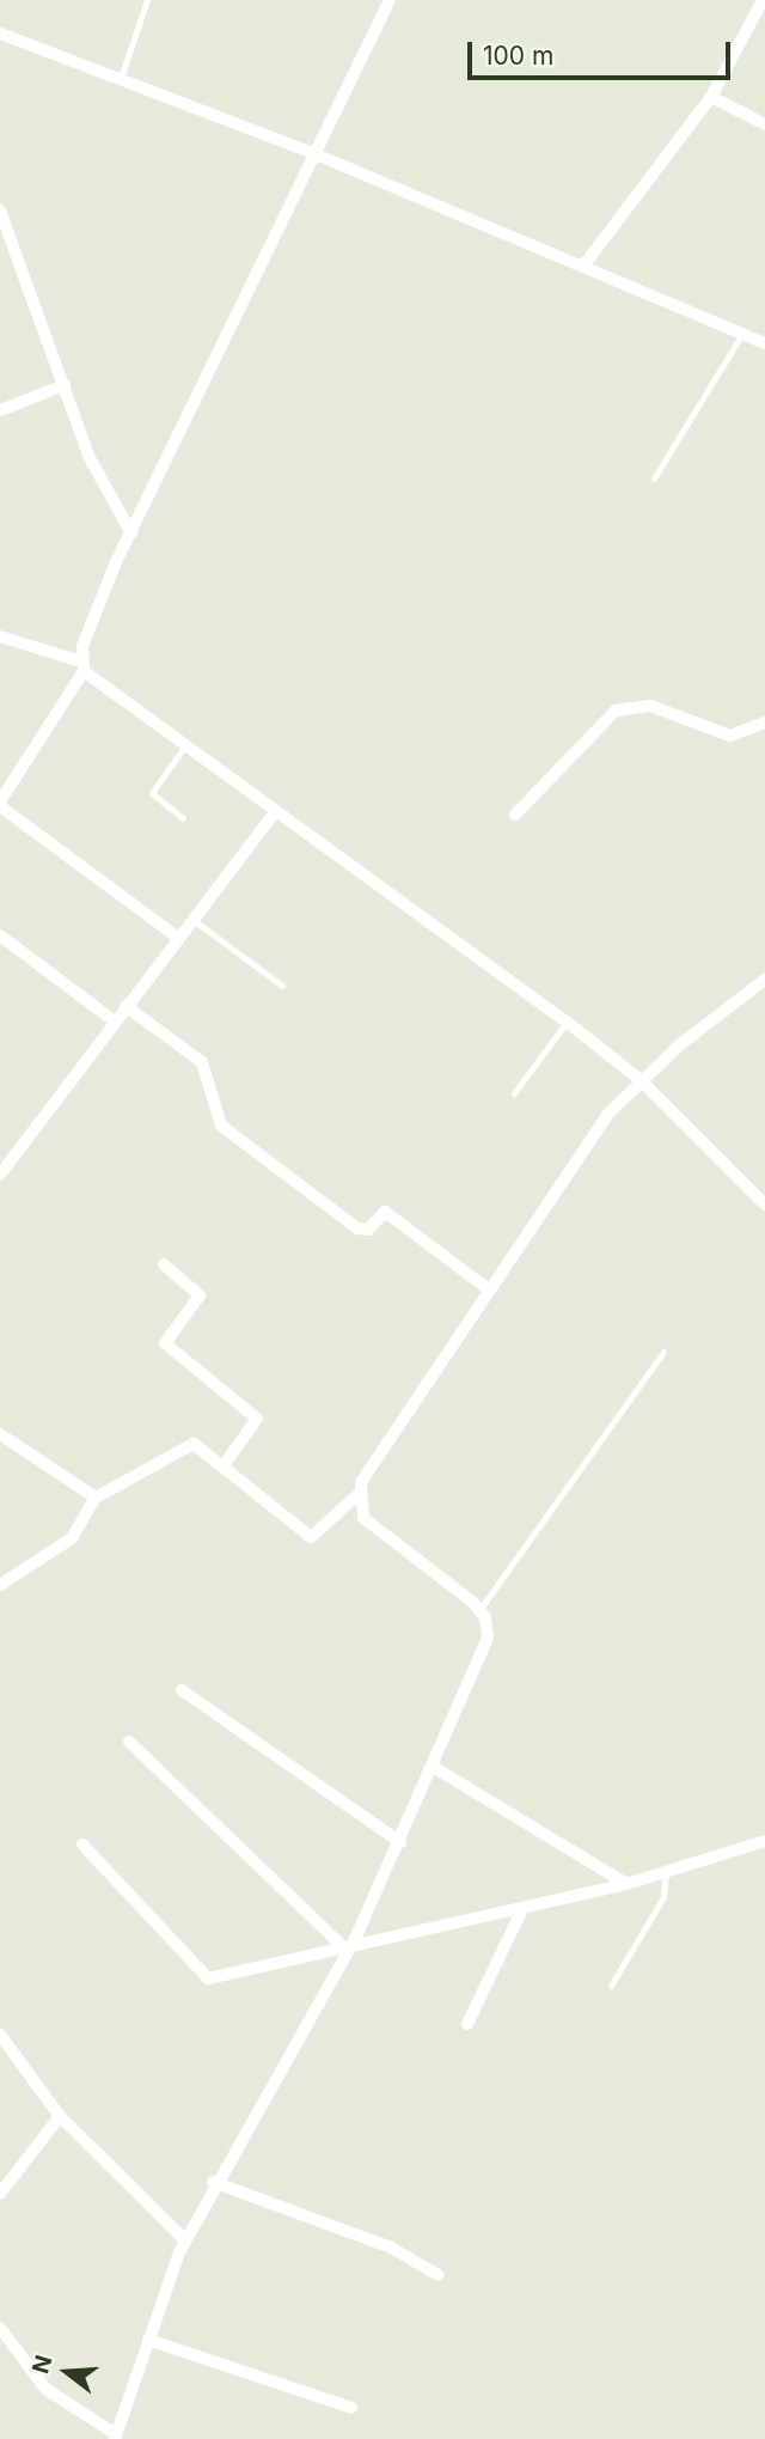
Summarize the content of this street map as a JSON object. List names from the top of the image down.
{
  "scale_bar": "100 m",
  "north": "left"
}
